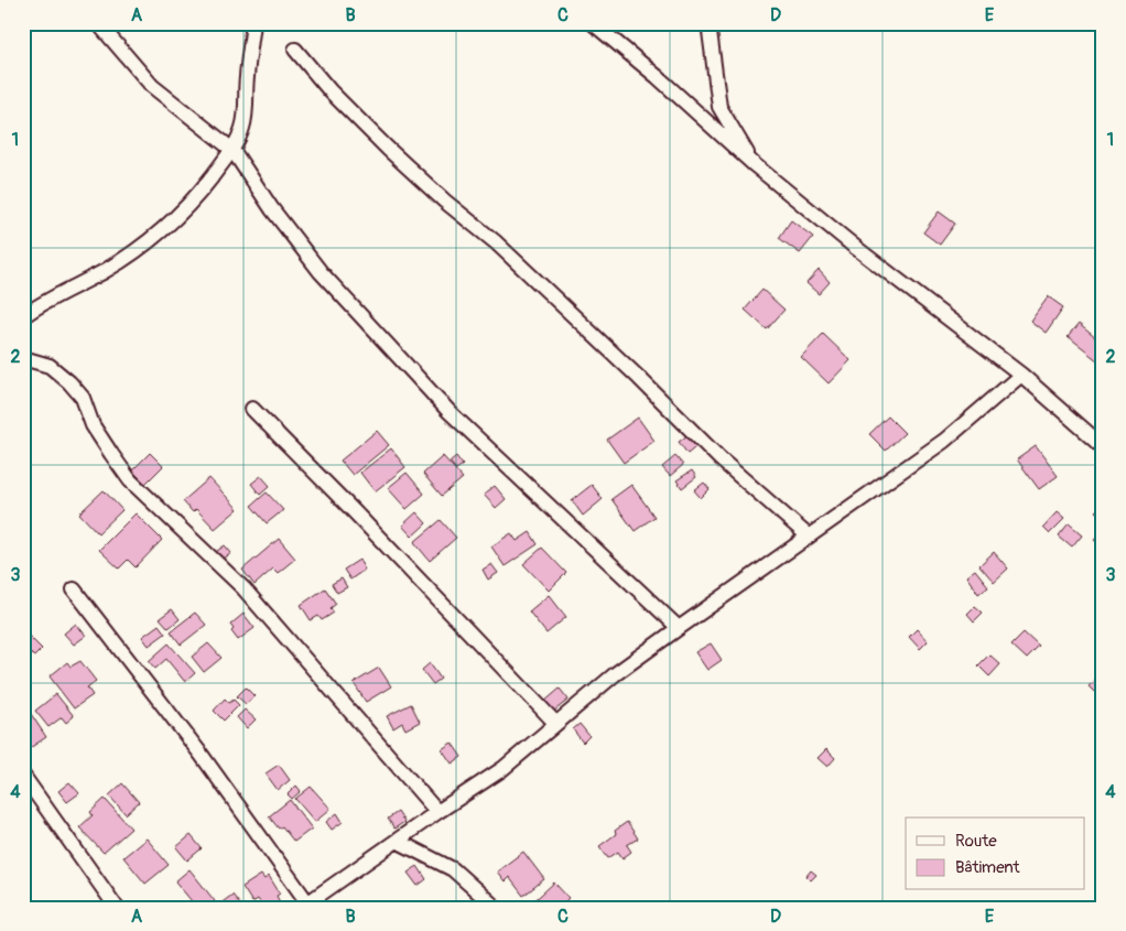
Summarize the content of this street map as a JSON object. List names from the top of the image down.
{
  "legend": ["Route", "Bâtiment"],
  "grid": {
    "columns": [
      "A",
      "B",
      "C",
      "D",
      "E"
    ],
    "rows": [
      "1",
      "2",
      "3",
      "4"
    ]
  }
}
